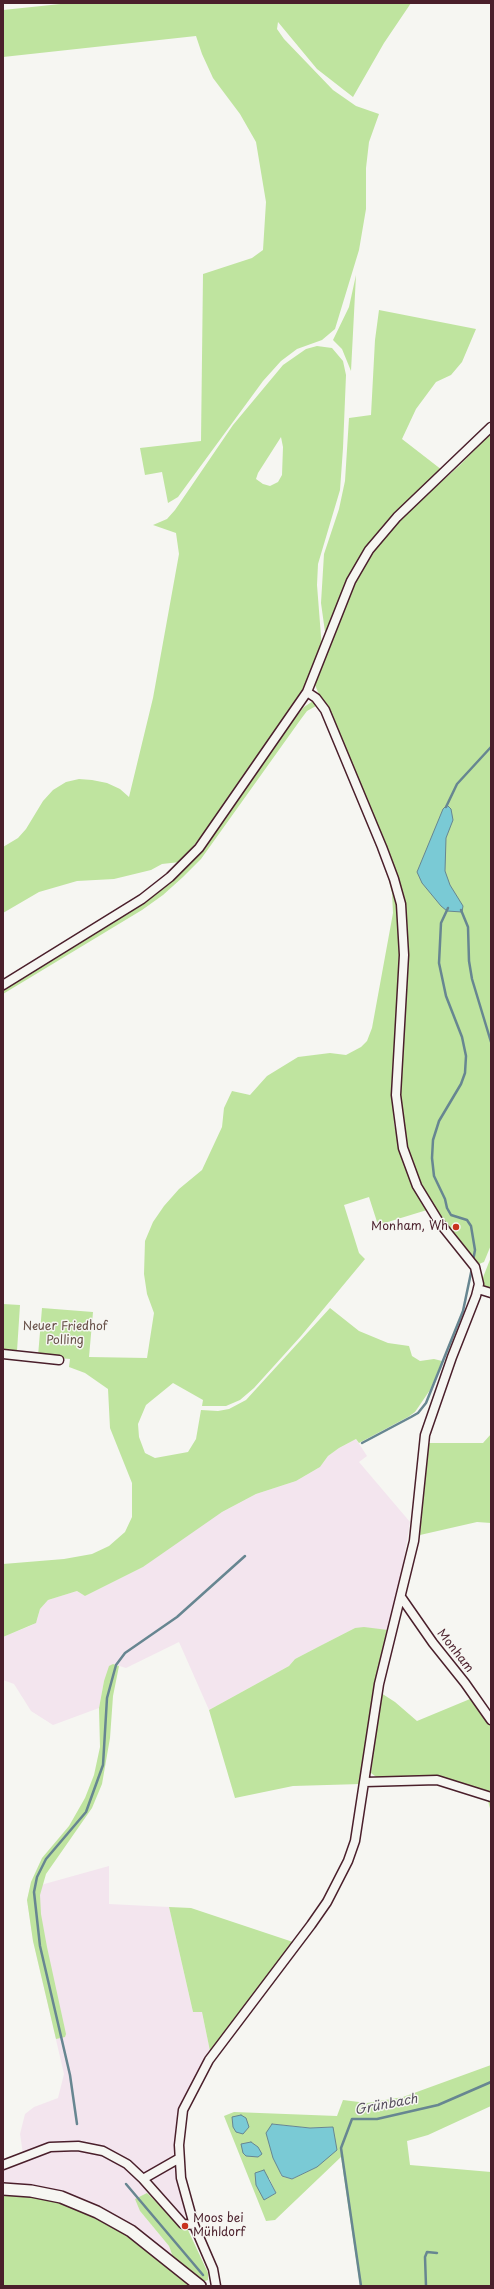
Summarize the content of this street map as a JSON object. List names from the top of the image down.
{
  "streets": {
    "street": ["Monham"]
  },
  "water": ["Grünbach"],
  "parks": ["Neuer Friedhof Polling"],
  "places": ["Monham, Wh", "Moos bei Mühldorf"]
}
